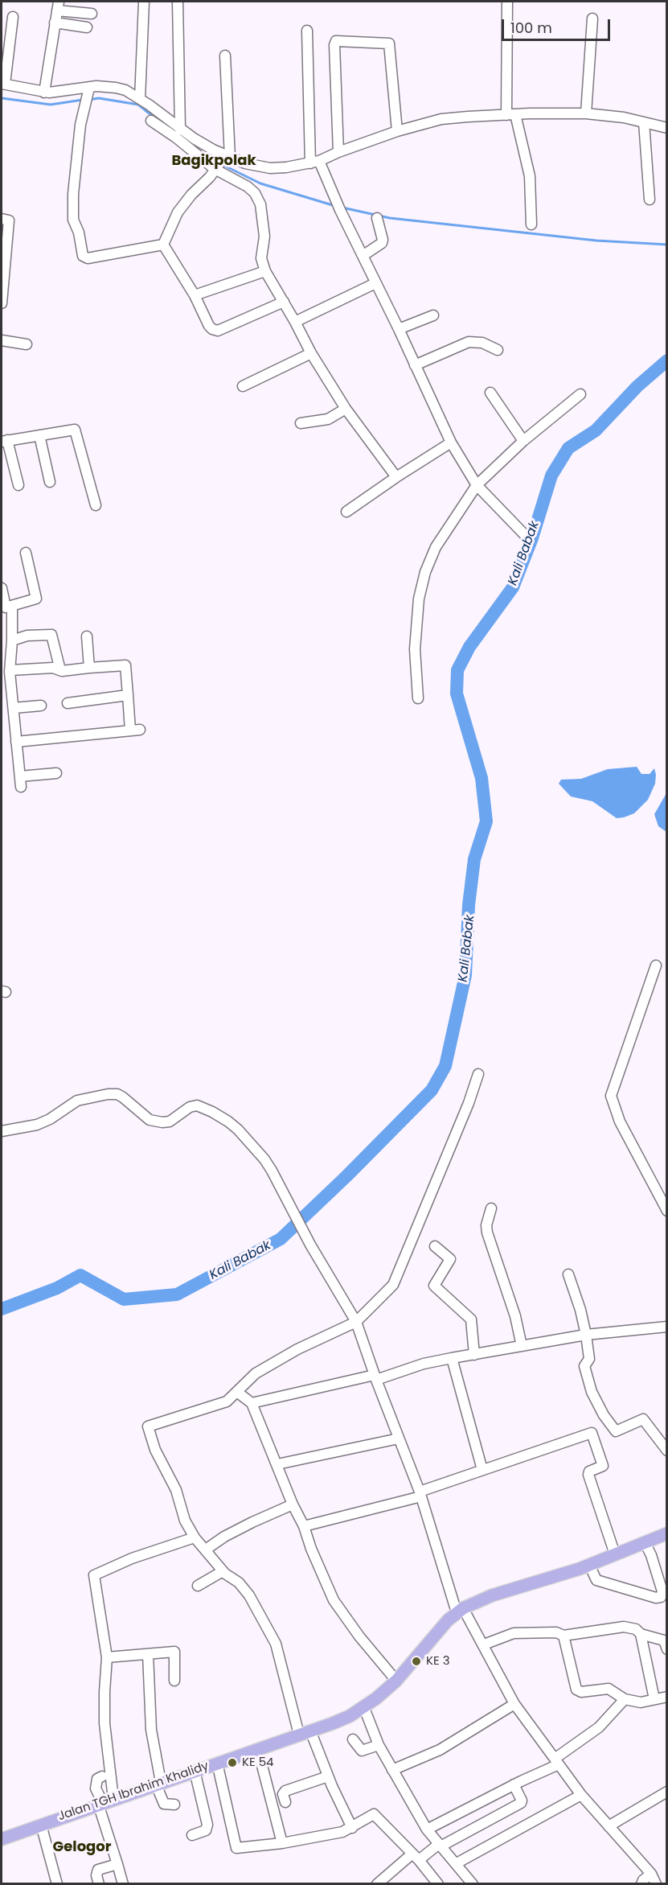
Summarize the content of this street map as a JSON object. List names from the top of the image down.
{
  "streets": {
    "main road": ["Jalan TGH Ibrahim Khalidy"]
  },
  "districts": ["Bagikpolak", "Gelogor"],
  "water": ["Kali Babak"],
  "places": ["KE 3", "KE 54"],
  "scale_bar": "100 m"
}
